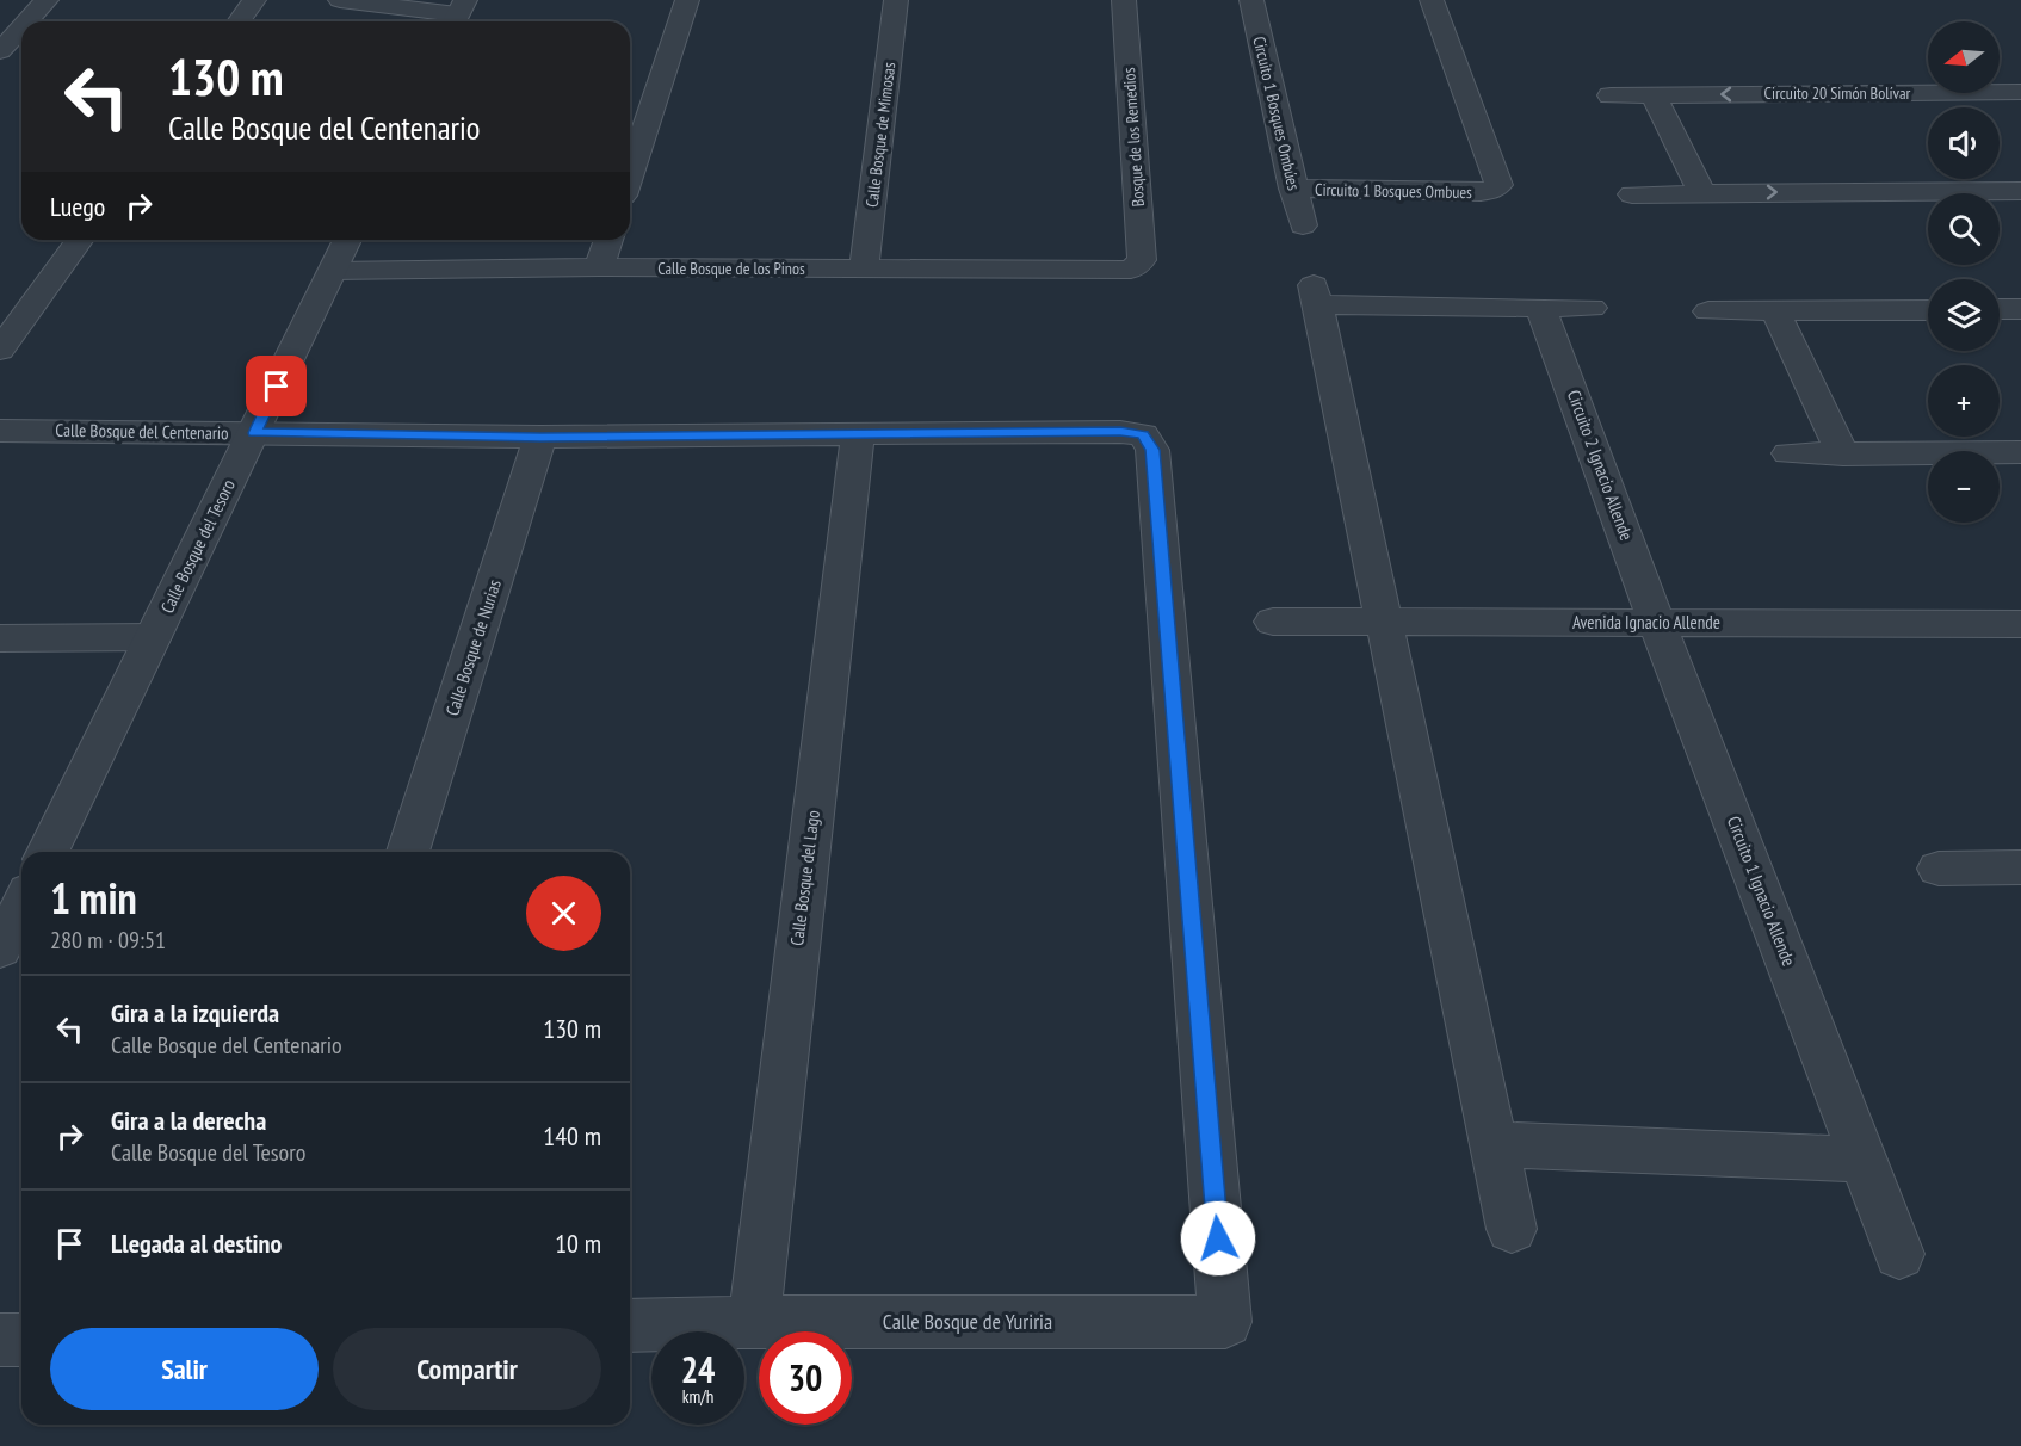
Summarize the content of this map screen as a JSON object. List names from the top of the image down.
{
  "streets": {
    "street": [
      "Circuito 20 Simón Bolívar",
      "Circuito 1 Bosques Ombúes",
      "Calle Bosque de Mimosas",
      "Bosque de los Remedios",
      "Circuito 1 Bosques Ombues",
      "Calle Bosque de los Pinos",
      "Calle Bosque del Centenario",
      "Circuito 2 Ignacio Allende",
      "Calle Bosque del Tesoro",
      "Avenida Ignacio Allende",
      "Calle Bosque de Nurias",
      "Calle Bosque del Lago",
      "Circuito 1 Ignacio Allende",
      "Calle Bosque de Yuriria"
    ]
  },
  "crossings": [
    ["Circuito 1 Bosques Ombúes", "Circuito 1 Bosques Ombues"],
    ["Calle Bosque de Mimosas", "Calle Bosque de los Pinos"],
    ["Bosque de los Remedios", "Calle Bosque de los Pinos"],
    ["Calle Bosque de los Pinos", "Calle Bosque del Tesoro"],
    ["Calle Bosque del Centenario", "Calle Bosque del Tesoro"],
    ["Calle Bosque del Centenario", "Calle Bosque de Nurias"],
    ["Calle Bosque del Centenario", "Calle Bosque del Lago"],
    ["Calle Bosque del Centenario", "Calle Bosque de Yuriria"],
    ["Circuito 2 Ignacio Allende", "Avenida Ignacio Allende"],
    ["Circuito 2 Ignacio Allende", "Circuito 1 Ignacio Allende"],
    ["Avenida Ignacio Allende", "Circuito 1 Ignacio Allende"],
    ["Calle Bosque del Lago", "Calle Bosque de Yuriria"]
  ],
  "north": "left",
  "page": {
    "map_buttons": ["+", "−"],
    "turn": ["130 m", "Calle Bosque del Centenario"],
    "then": "Luego",
    "heading": ["1 min", "280 m · 09:51"],
    "list": [
      {
        "name": "Gira a la izquierda",
        "note": "Calle Bosque del Centenario",
        "value": "130 m"
      },
      {
        "name": "Gira a la derecha",
        "note": "Calle Bosque del Tesoro",
        "value": "140 m"
      },
      {
        "name": "Llegada al destino",
        "value": "10 m"
      }
    ],
    "buttons": ["Salir", "Compartir"],
    "speed": "24 km/h",
    "limit": "30"
  }
}
